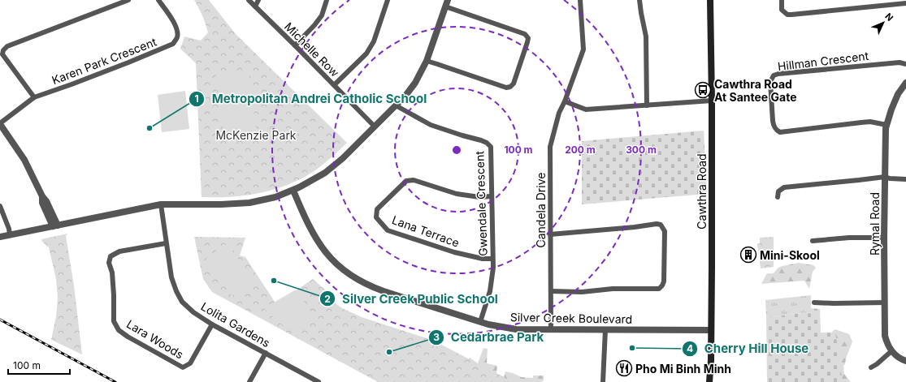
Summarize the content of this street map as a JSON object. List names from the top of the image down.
{
  "streets": {
    "main road": ["Cawthra Road"],
    "street": [
      "Michelle Row",
      "Karen Park Crescent",
      "Hillman Crescent",
      "Gwendale Crescent",
      "Candela Drive",
      "Rymal Road",
      "Lana Terrace",
      "Silver Creek Boulevard",
      "Lolita Gardens",
      "Lara Woods"
    ]
  },
  "crossings": [
    ["Hillman Crescent", "Rymal Road"],
    ["Cawthra Road", "Silver Creek Boulevard"],
    ["Gwendale Crescent", "Lana Terrace"],
    ["Gwendale Crescent", "Silver Creek Boulevard"],
    ["Candela Drive", "Silver Creek Boulevard"],
    ["Lolita Gardens", "Lara Woods"]
  ],
  "parks": ["McKenzie Park"],
  "places": {
    "bus stop": ["Cawthra Road At Santee Gate"],
    "other": [
      "Metropolitan Andrei Catholic School",
      "Silver Creek Public School",
      "Cherry Hill House",
      "Cedarbrae Park"
    ],
    "building": ["Mini-Skool"],
    "restaurant": ["Pho Mi Binh Minh"]
  },
  "scale_bar": "100 m",
  "north": "top right",
  "rings": ["100 m", "200 m", "300 m"]
}
